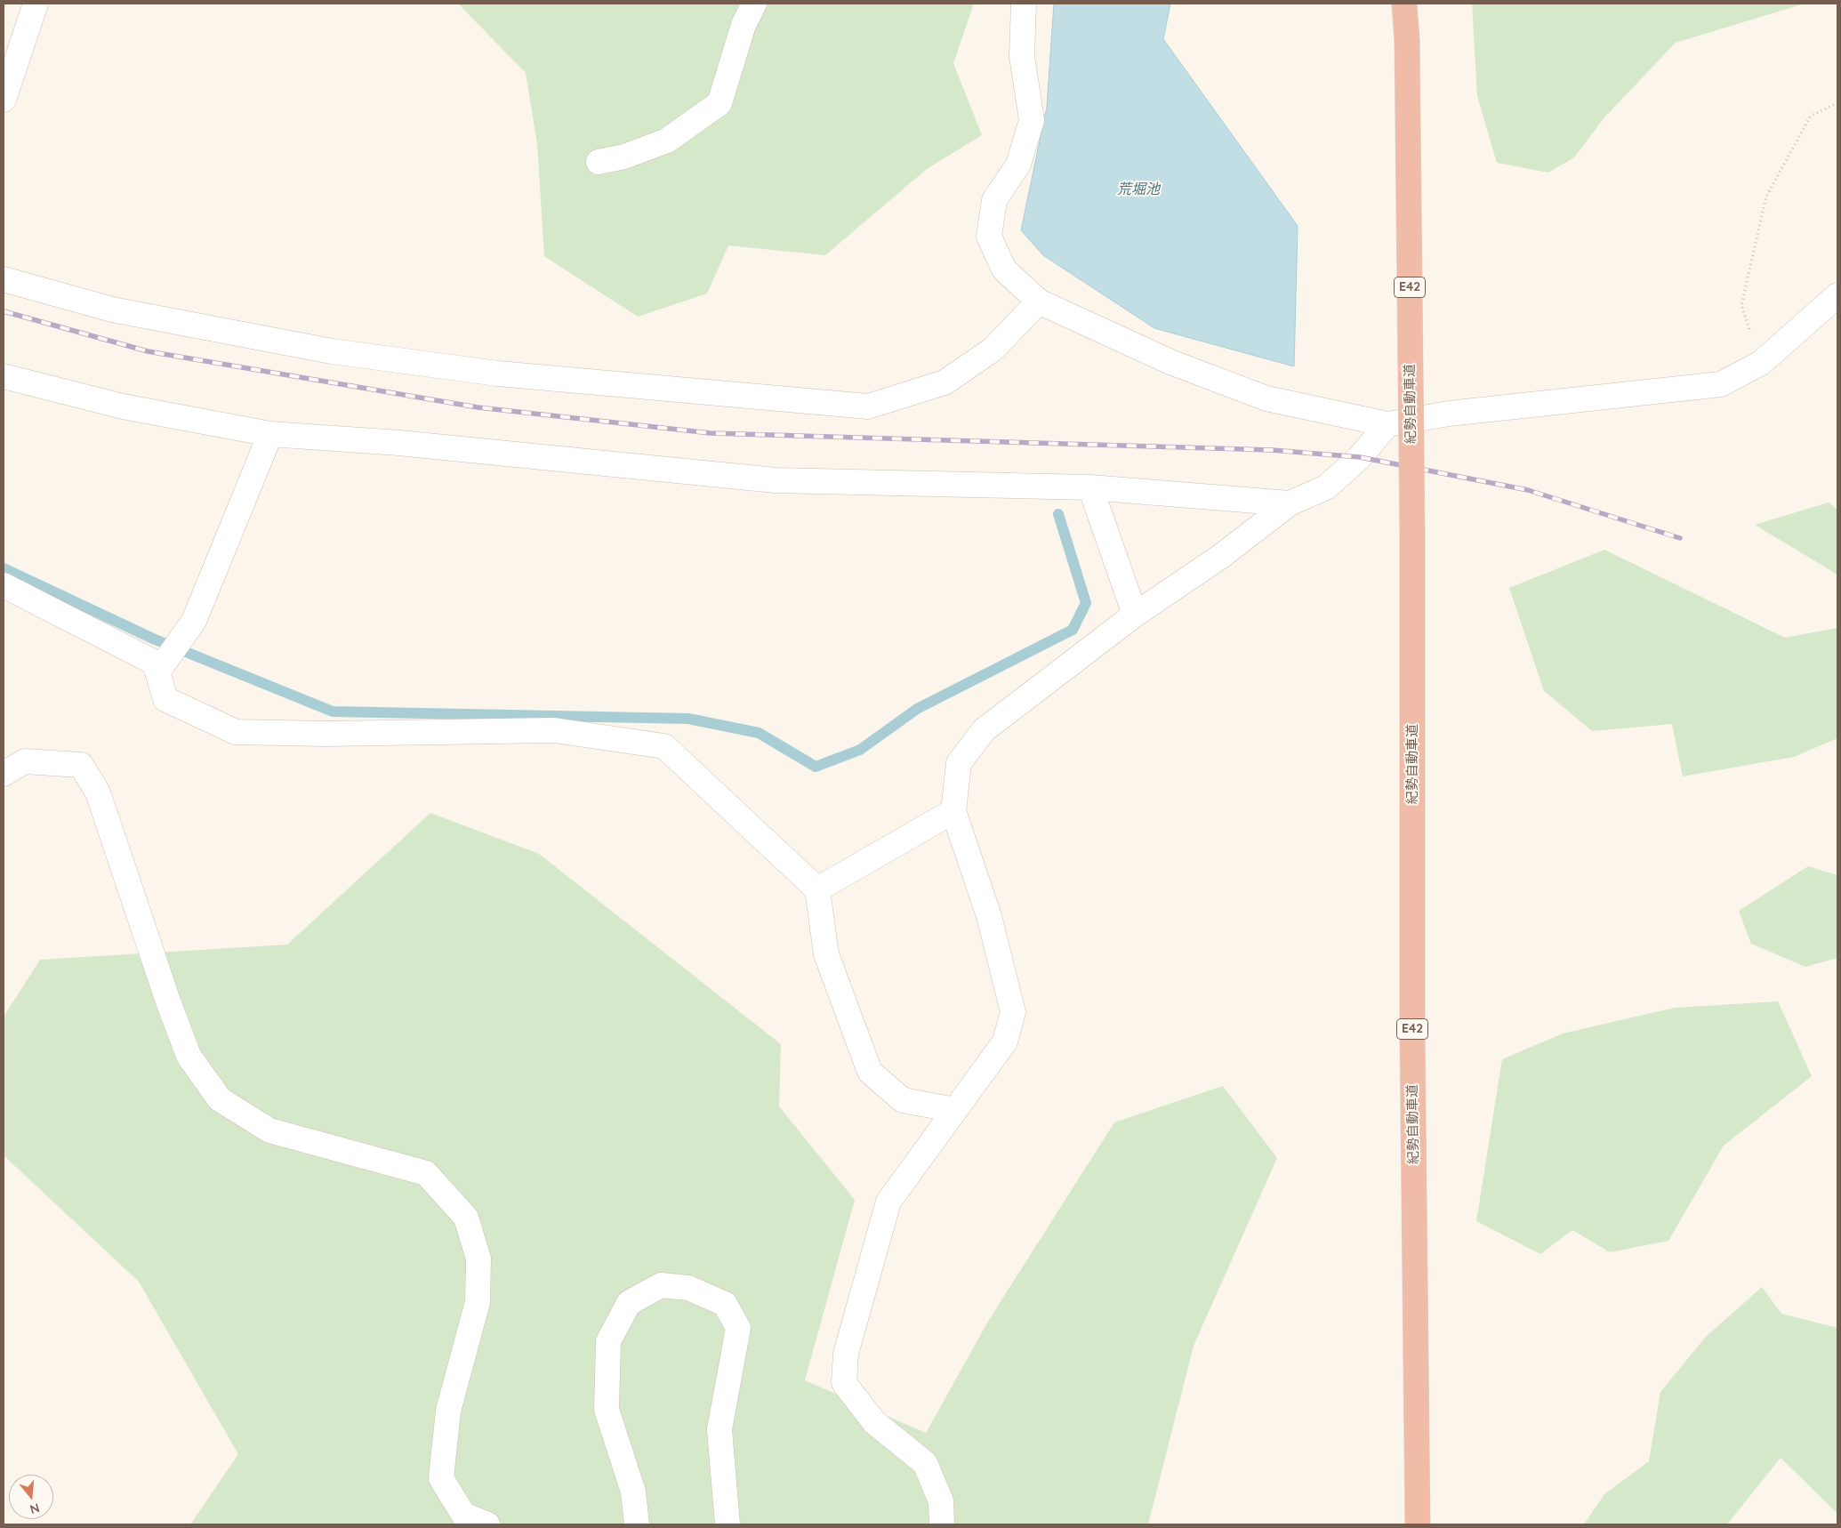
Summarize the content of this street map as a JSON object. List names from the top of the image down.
{
  "streets": {
    "highway": ["E42", "紀勢自動車道"]
  },
  "water": ["荒堀池"],
  "north": "bottom"
}
